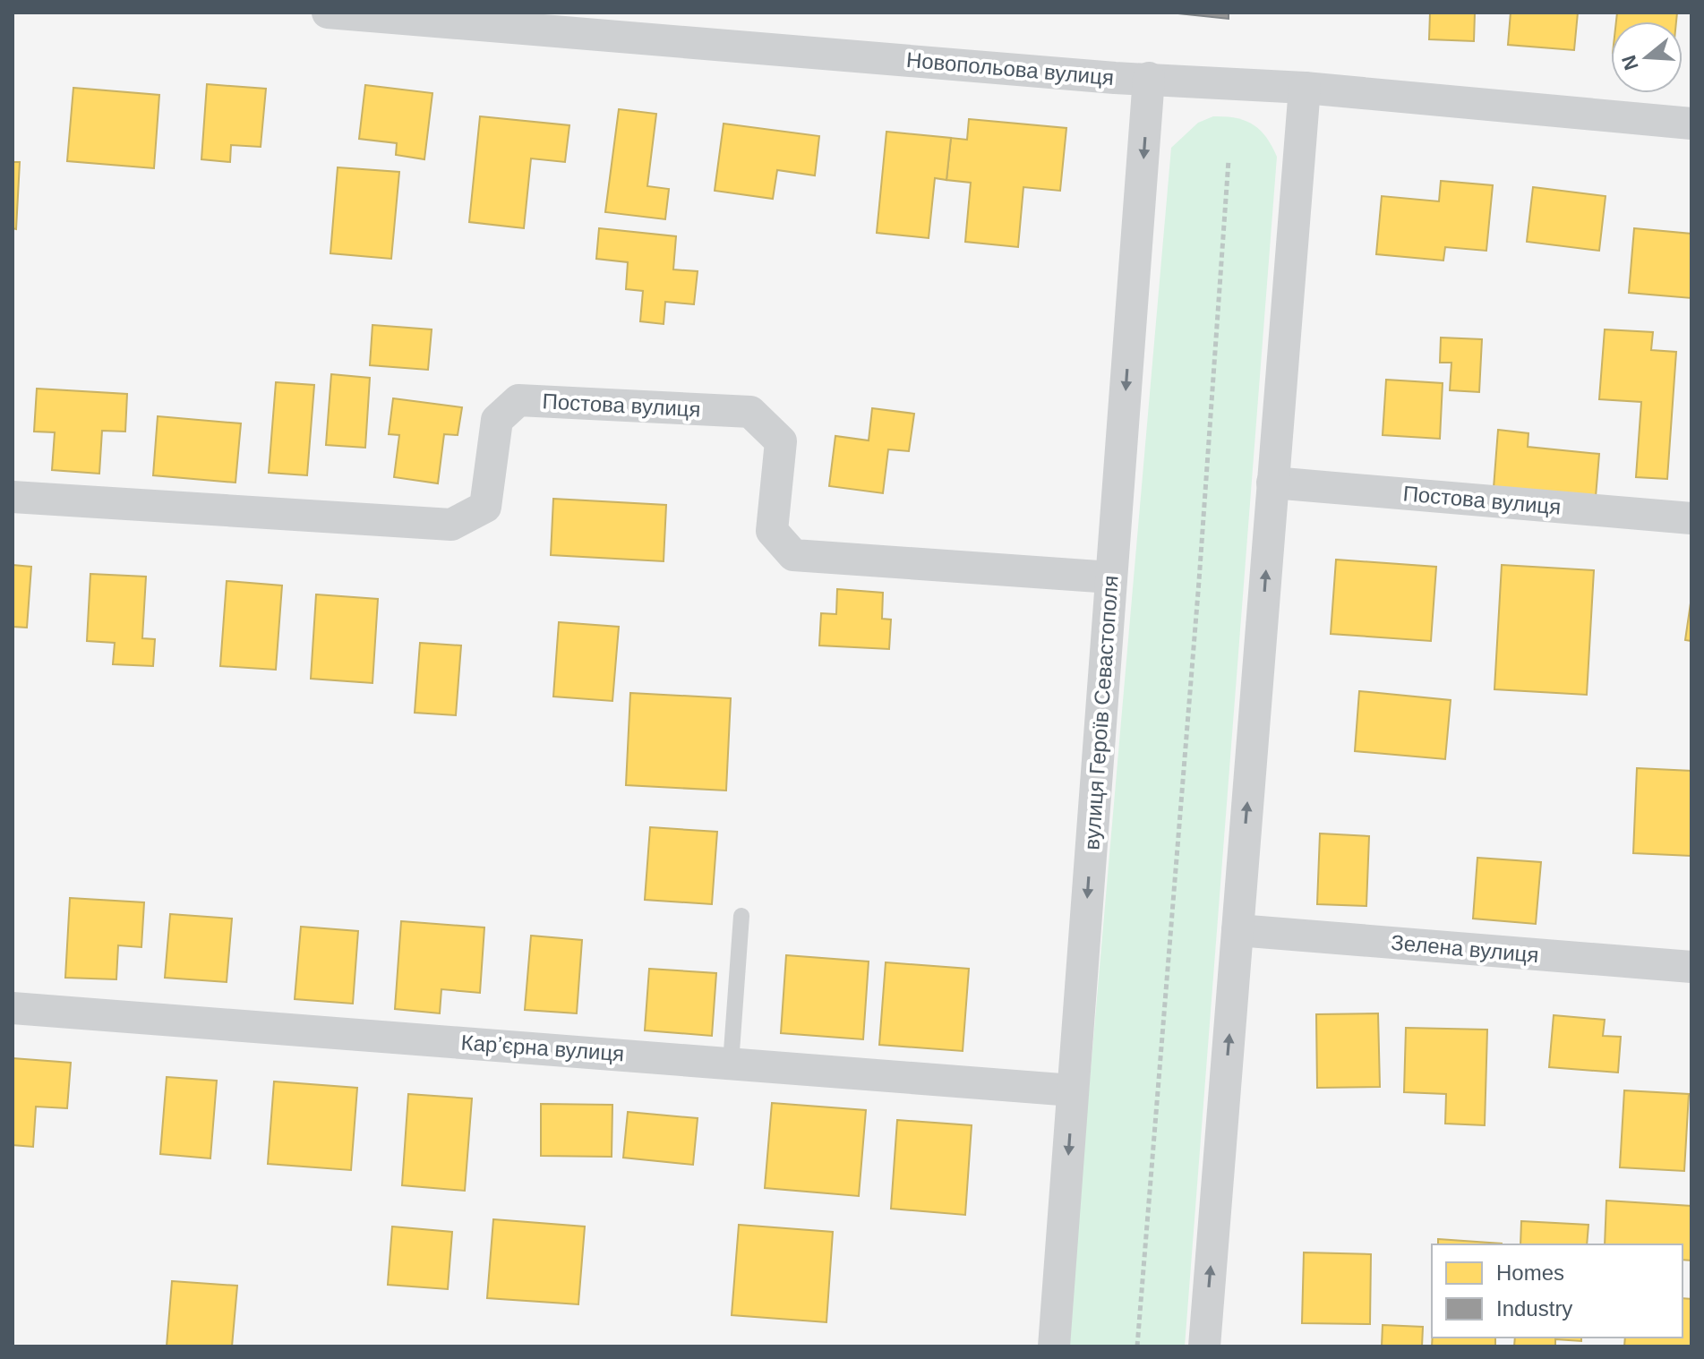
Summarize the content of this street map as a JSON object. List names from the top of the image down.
{
  "streets": {
    "street": [
      "Новопольова вулиця",
      "Постова вулиця",
      "вулиця Героїв Севастополя",
      "Зелена вулиця",
      "Карʼєрна вулиця"
    ]
  },
  "crossings": [
    ["Новопольова вулиця", "вулиця Героїв Севастополя"],
    ["Постова вулиця", "вулиця Героїв Севастополя"],
    ["вулиця Героїв Севастополя", "Карʼєрна вулиця"]
  ],
  "legend": ["Homes", "Industry"],
  "north": "left"
}
